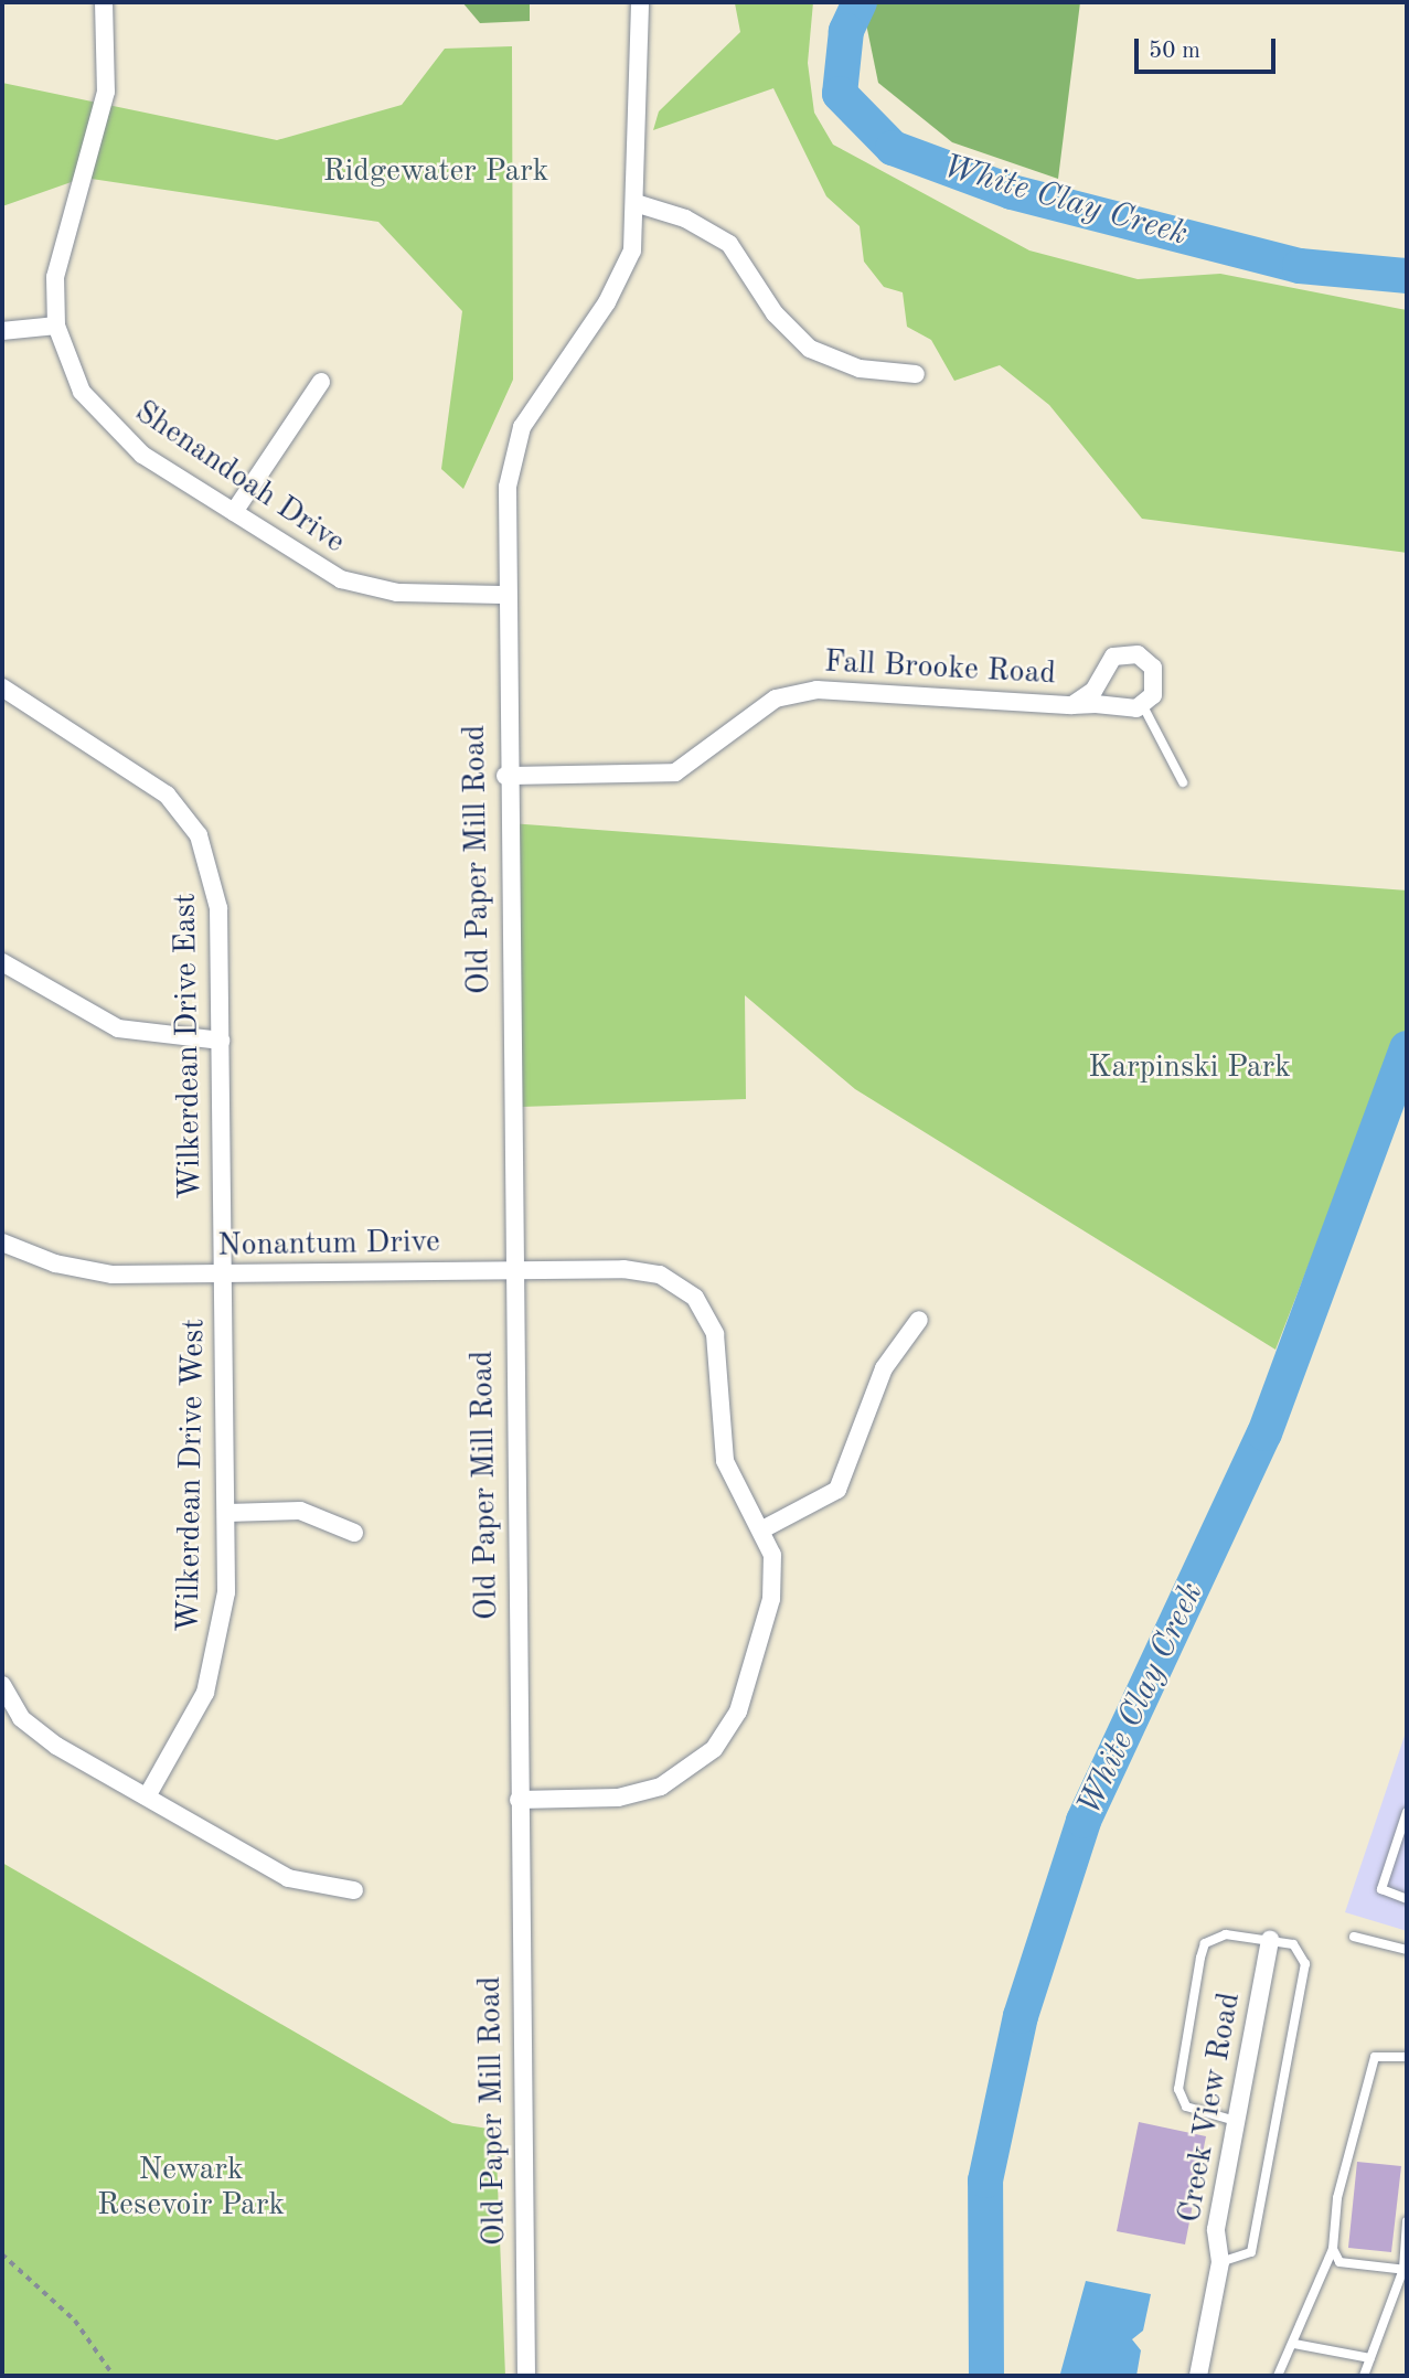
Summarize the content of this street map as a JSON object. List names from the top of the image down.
{
  "streets": {
    "street": [
      "Shenandoah Drive",
      "Fall Brooke Road",
      "Old Paper Mill Road",
      "Wilkerdean Drive East",
      "Nonantum Drive",
      "Wilkerdean Drive West",
      "Creek View Road"
    ]
  },
  "crossings": [
    ["Shenandoah Drive", "Old Paper Mill Road"],
    ["Fall Brooke Road", "Old Paper Mill Road"],
    ["Old Paper Mill Road", "Nonantum Drive"],
    ["Wilkerdean Drive East", "Nonantum Drive"],
    ["Wilkerdean Drive East", "Wilkerdean Drive West"],
    ["Nonantum Drive", "Wilkerdean Drive West"]
  ],
  "water": ["White Clay Creek"],
  "parks": ["Ridgewater Park", "Karpinski Park", "Newark Resevoir Park"],
  "scale_bar": "50 m"
}
